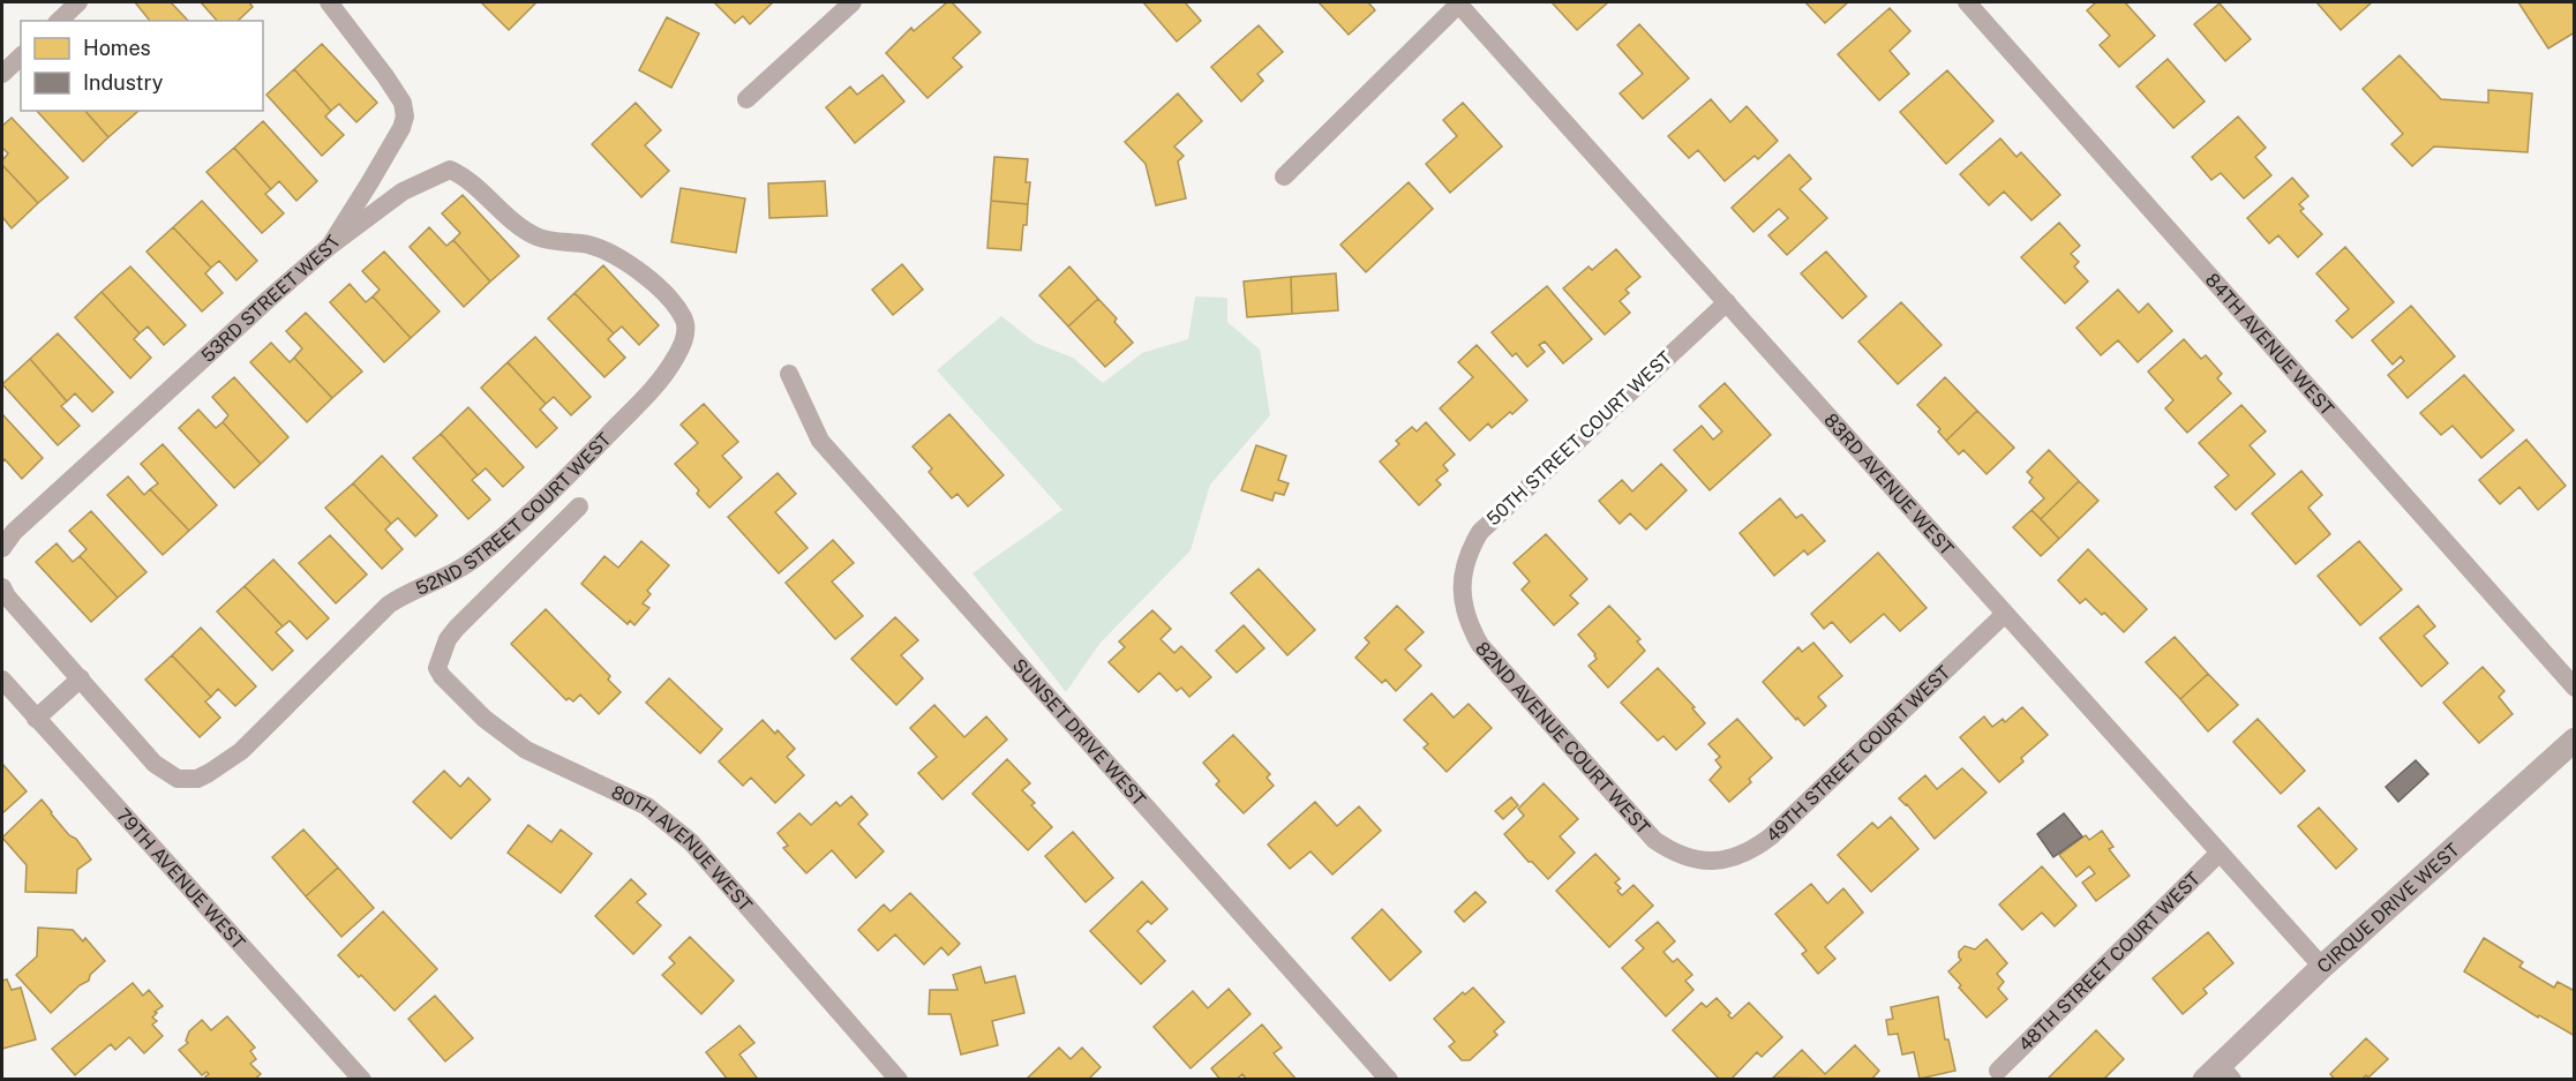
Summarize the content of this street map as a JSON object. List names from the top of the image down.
{
  "streets": {
    "street": [
      "53RD STREET WEST",
      "84TH AVENUE WEST",
      "50TH STREET COURT WEST",
      "83RD AVENUE WEST",
      "52ND STREET COURT WEST",
      "SUNSET DRIVE WEST",
      "82ND AVENUE COURT WEST",
      "49TH STREET COURT WEST",
      "80TH AVENUE WEST",
      "79TH AVENUE WEST",
      "CIRQUE DRIVE WEST",
      "48TH STREET COURT WEST"
    ]
  },
  "crossings": [
    ["53RD STREET WEST", "52ND STREET COURT WEST"],
    ["50TH STREET COURT WEST", "83RD AVENUE WEST"],
    ["50TH STREET COURT WEST", "82ND AVENUE COURT WEST"],
    ["83RD AVENUE WEST", "49TH STREET COURT WEST"],
    ["83RD AVENUE WEST", "CIRQUE DRIVE WEST"],
    ["83RD AVENUE WEST", "48TH STREET COURT WEST"],
    ["82ND AVENUE COURT WEST", "49TH STREET COURT WEST"]
  ],
  "legend": ["Homes", "Industry"]
}
